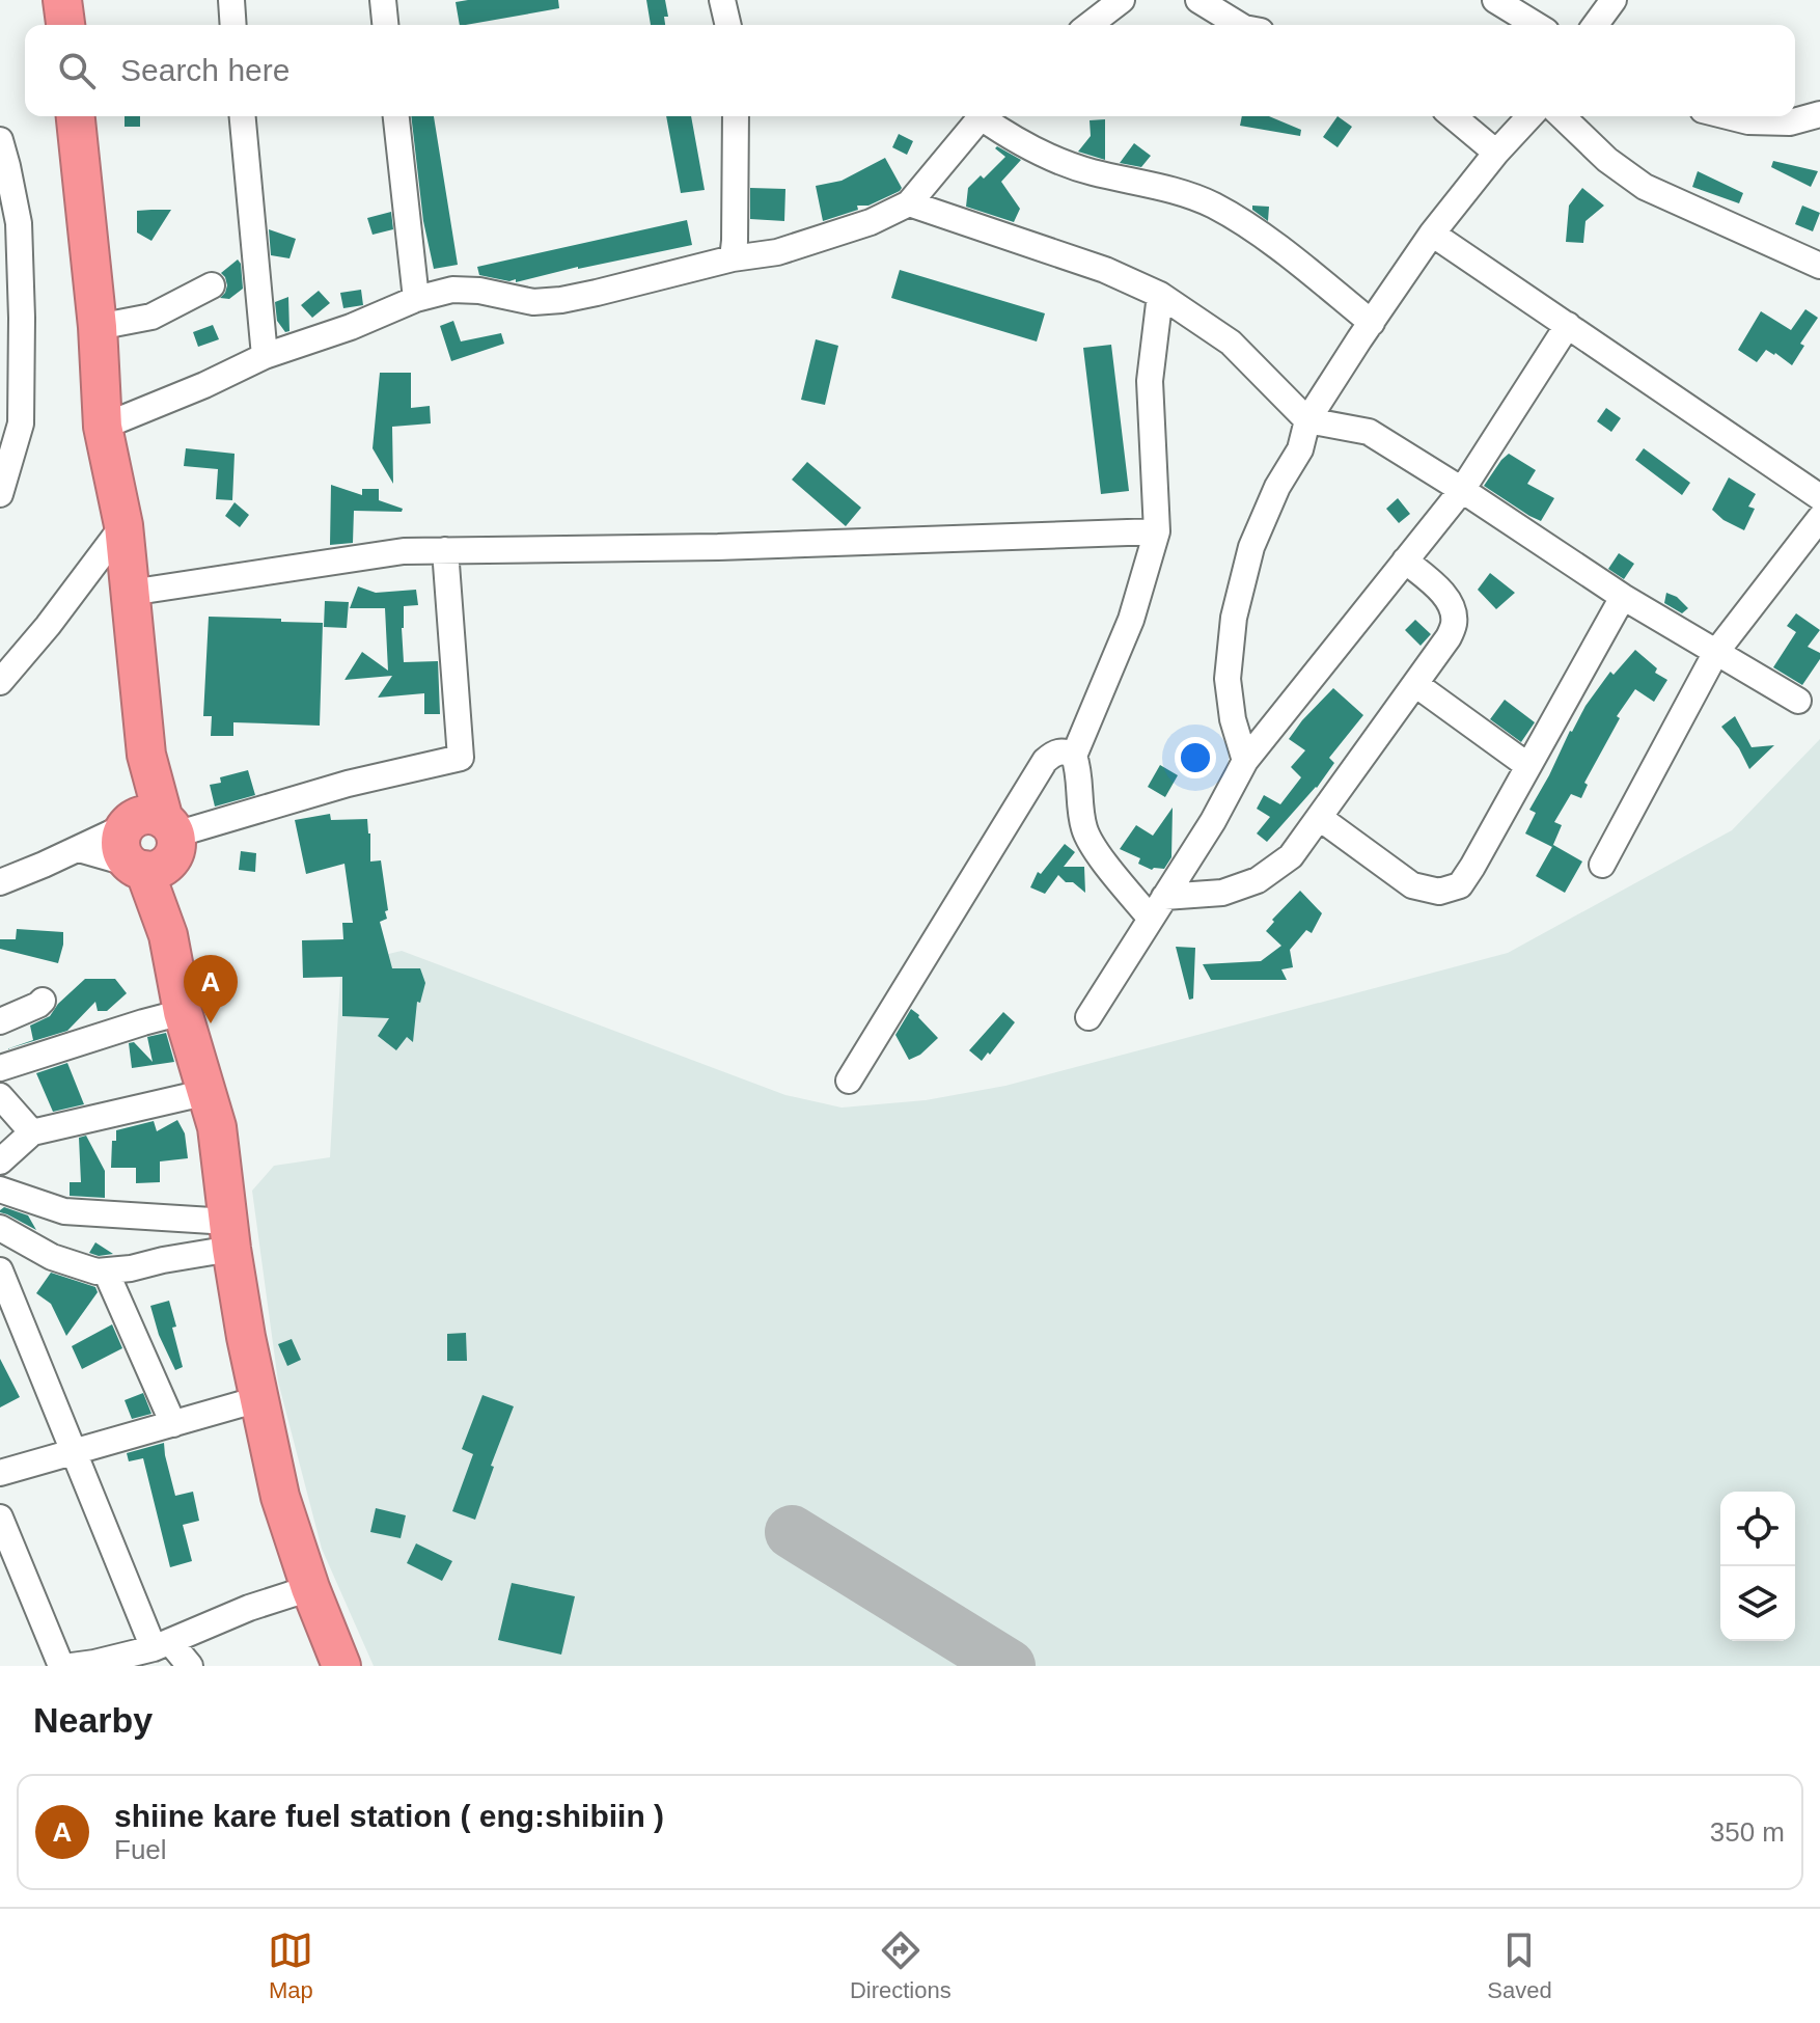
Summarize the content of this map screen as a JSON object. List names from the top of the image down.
{
  "page": {
    "search": "Search here",
    "pins": "A",
    "heading": "Nearby",
    "list": [
      {
        "mark": "A",
        "name": "shiine kare fuel station ( eng:shibiin )",
        "note": "Fuel",
        "value": "350 m"
      }
    ],
    "nav": ["Map", "Directions", "Saved"]
  }
}
